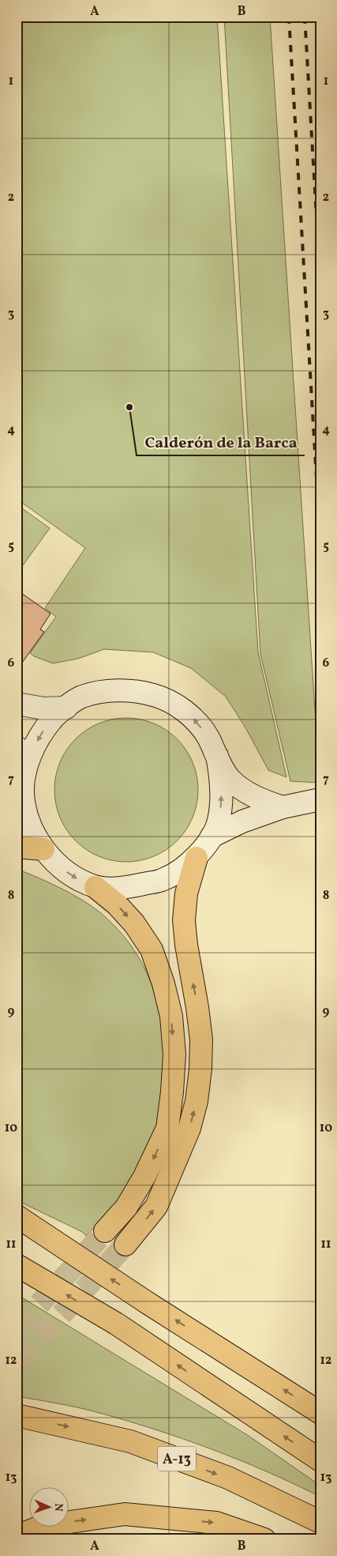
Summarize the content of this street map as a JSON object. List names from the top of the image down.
{
  "streets": {
    "highway": ["A-13"]
  },
  "places": ["Calderón de la Barca"],
  "north": "right",
  "grid": {
    "columns": ["A", "B"],
    "rows": [
      "1",
      "2",
      "3",
      "4",
      "5",
      "6",
      "7",
      "8",
      "9",
      "10",
      "11",
      "12",
      "13"
    ]
  }
}
